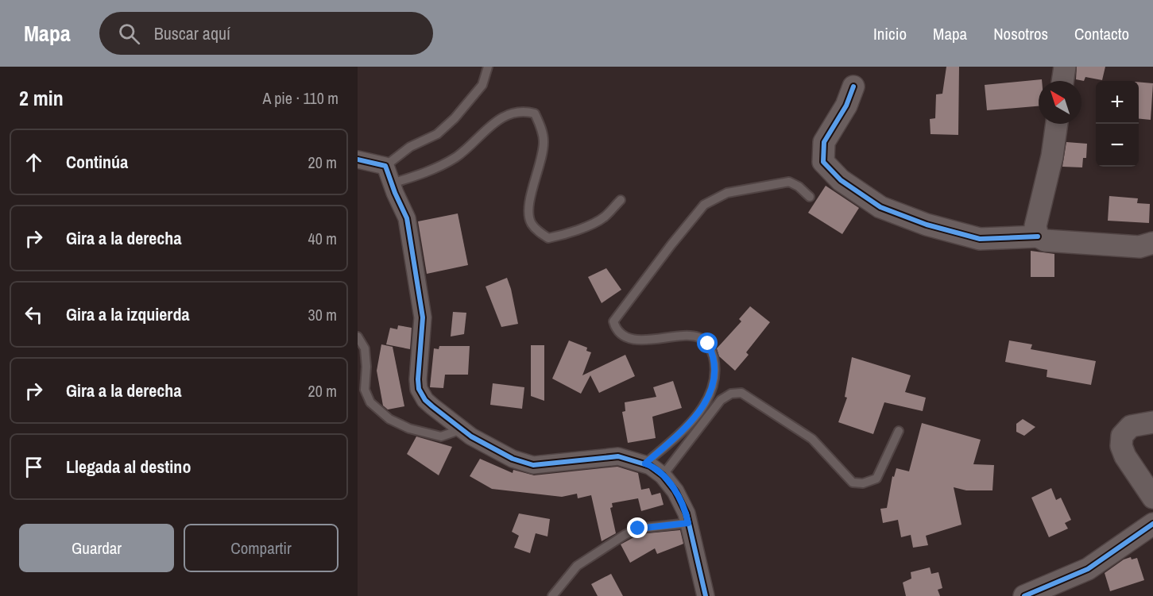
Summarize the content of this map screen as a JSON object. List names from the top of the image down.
{
  "north": "top left",
  "page": {
    "header": "Mapa",
    "search": "Buscar aquí",
    "nav": [
      "Inicio",
      "Mapa",
      "Nosotros",
      "Contacto"
    ],
    "heading": ["2 min", "A pie · 110 m"],
    "map_buttons": ["+", "−"],
    "list": [
      ["Continúa", "20 m"],
      ["Gira a la derecha", "40 m"],
      ["Gira a la izquierda", "30 m"],
      ["Gira a la derecha", "20 m"],
      "Llegada al destino"
    ],
    "buttons": ["Guardar", "Compartir"]
  }
}
